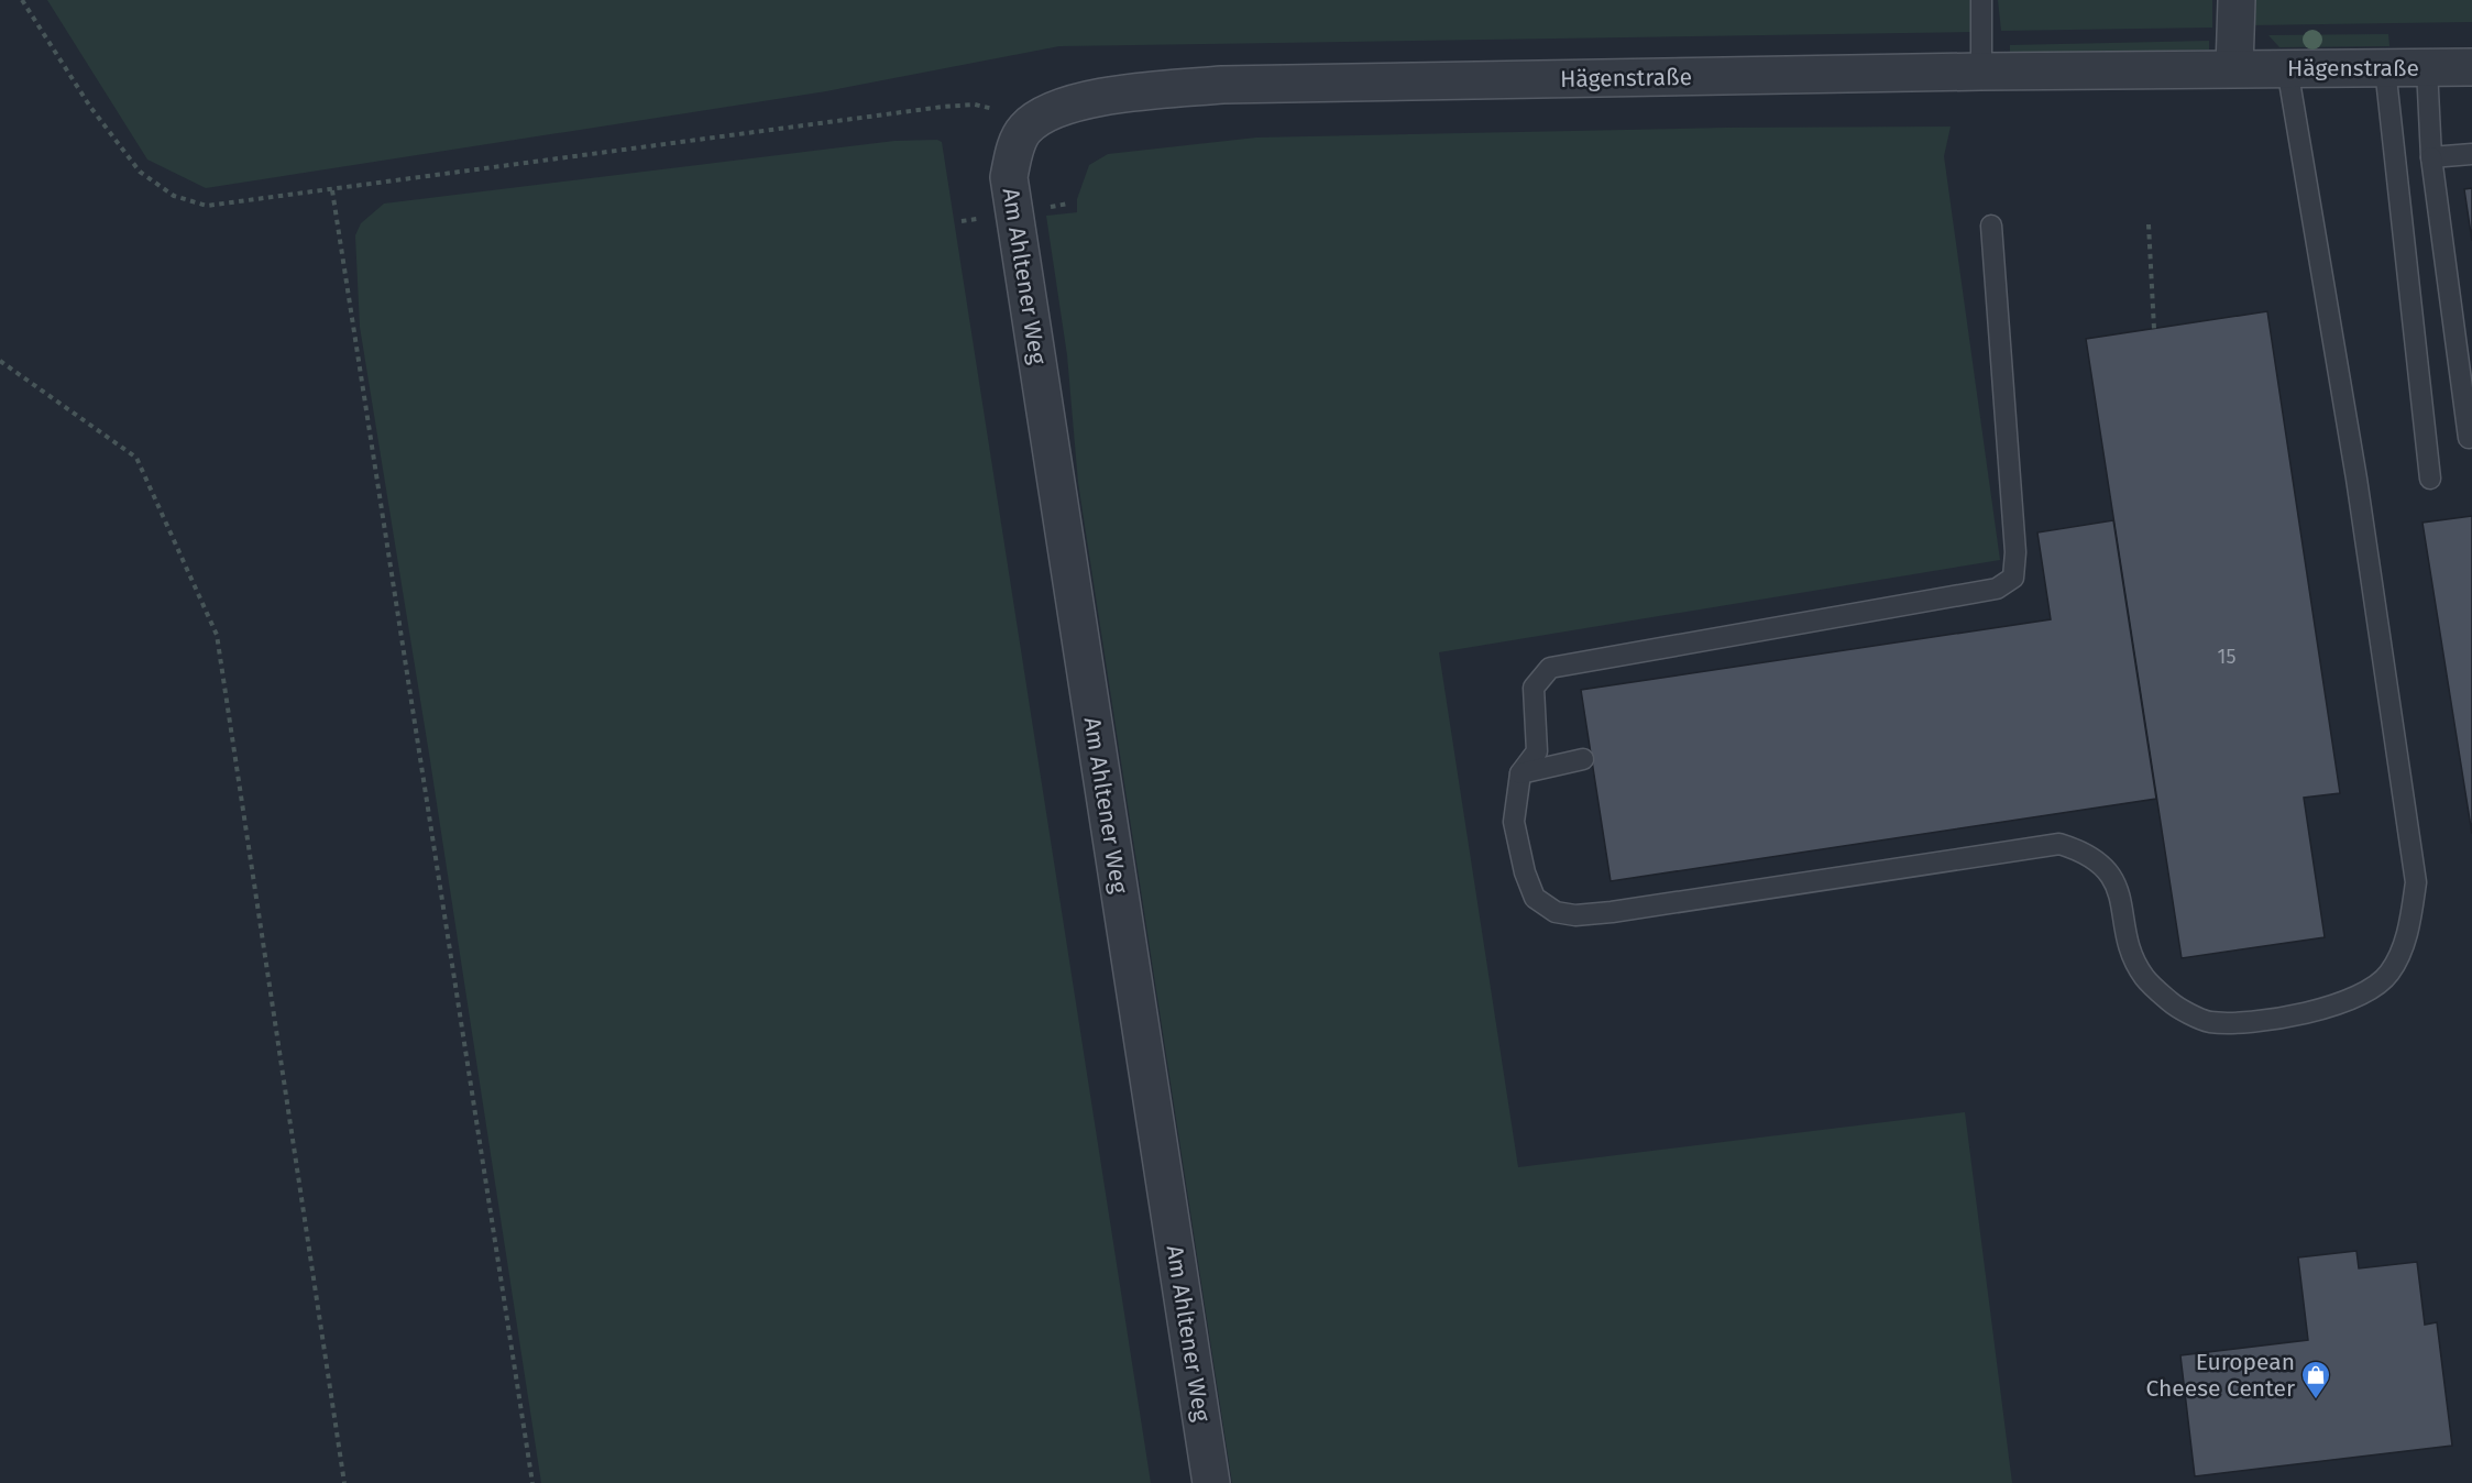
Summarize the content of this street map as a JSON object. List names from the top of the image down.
{
  "streets": {
    "street": ["Hägenstraße", "Am Ahltener Weg"]
  },
  "crossings": [
    ["Hägenstraße", "Am Ahltener Weg"]
  ],
  "places": {
    "shop": ["European Cheese Center"]
  },
  "house_numbers": ["15"]
}
